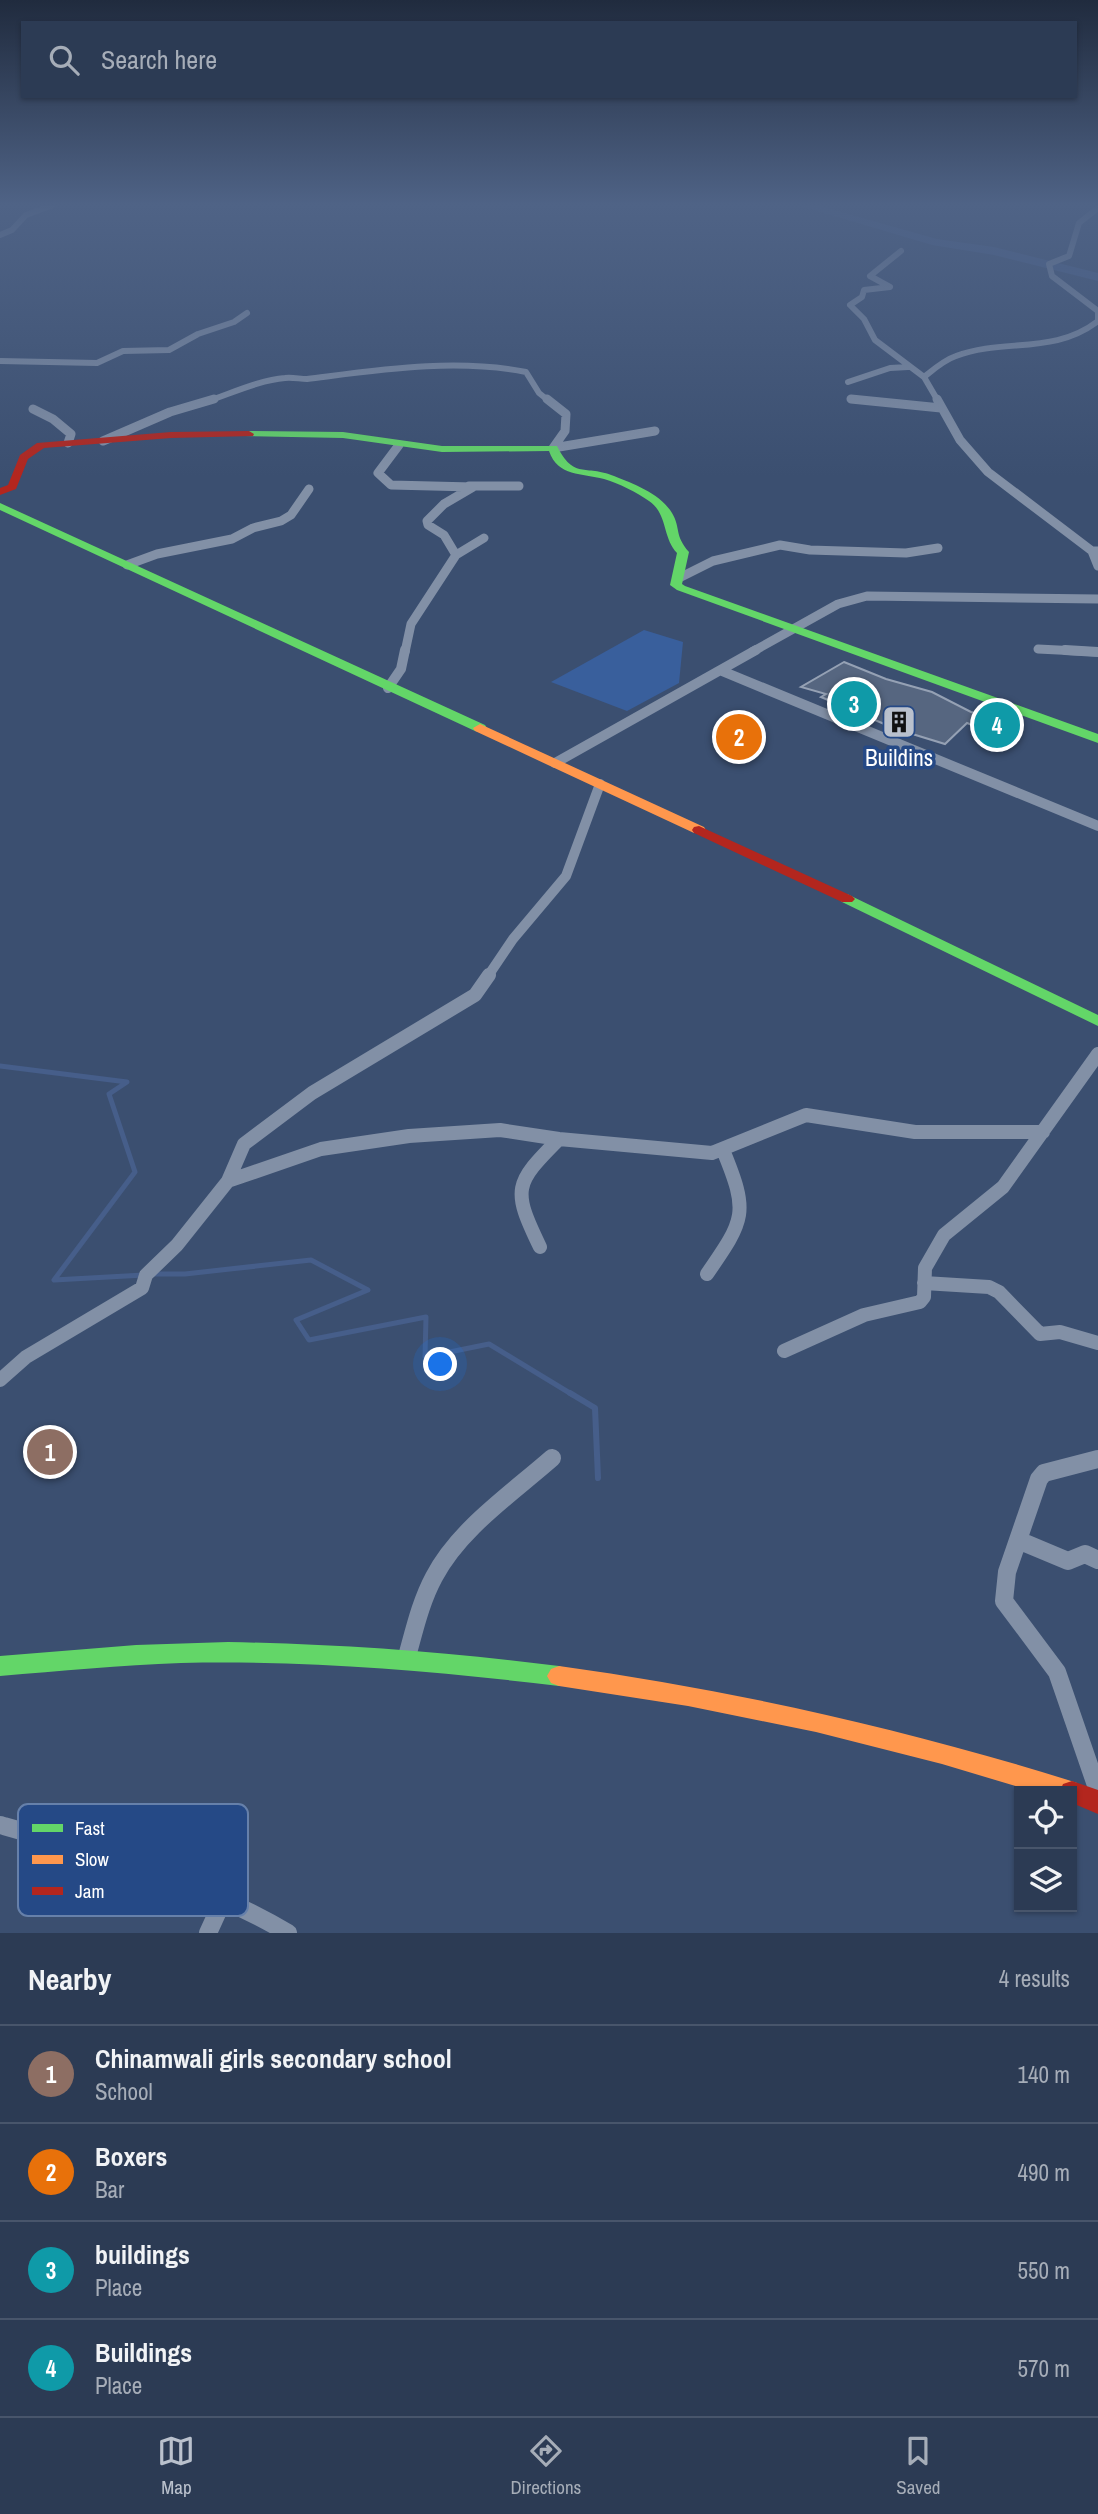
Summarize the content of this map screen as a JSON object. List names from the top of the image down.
{
  "places": {
    "building": ["Buildins"]
  },
  "legend": ["Fast", "Slow", "Jam"],
  "page": {
    "search": "Search here",
    "pins": [
      "3",
      "4",
      "2",
      "1"
    ],
    "heading": ["Nearby", "4 results"],
    "list": [
      {
        "mark": "1",
        "name": "Chinamwali girls secondary school",
        "note": "School",
        "value": "140 m"
      },
      {
        "mark": "2",
        "name": "Boxers",
        "note": "Bar",
        "value": "490 m"
      },
      {
        "mark": "3",
        "name": "buildings",
        "note": "Place",
        "value": "550 m"
      },
      {
        "mark": "4",
        "name": "Buildings",
        "note": "Place",
        "value": "570 m"
      }
    ],
    "nav": ["Map", "Directions", "Saved"]
  }
}
